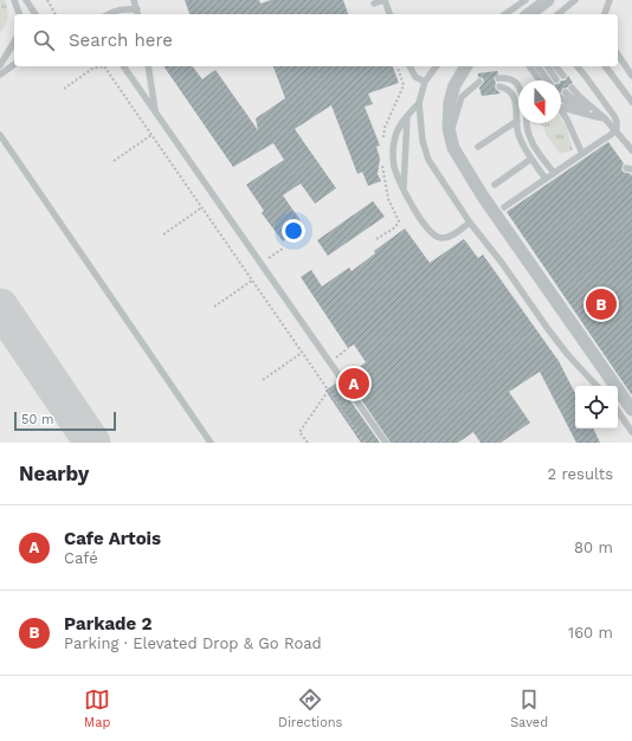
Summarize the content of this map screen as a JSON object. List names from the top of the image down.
{
  "scale_bar": "50 m",
  "north": "bottom",
  "page": {
    "search": "Search here",
    "pins": ["B", "A"],
    "scale": "50 m",
    "heading": ["Nearby", "2 results"],
    "list": [
      {
        "mark": "A",
        "name": "Cafe Artois",
        "note": "Café",
        "value": "80 m"
      },
      {
        "mark": "B",
        "name": "Parkade 2",
        "note": "Parking · Elevated Drop & Go Road",
        "value": "160 m"
      }
    ],
    "nav": ["Map", "Directions", "Saved"]
  }
}
